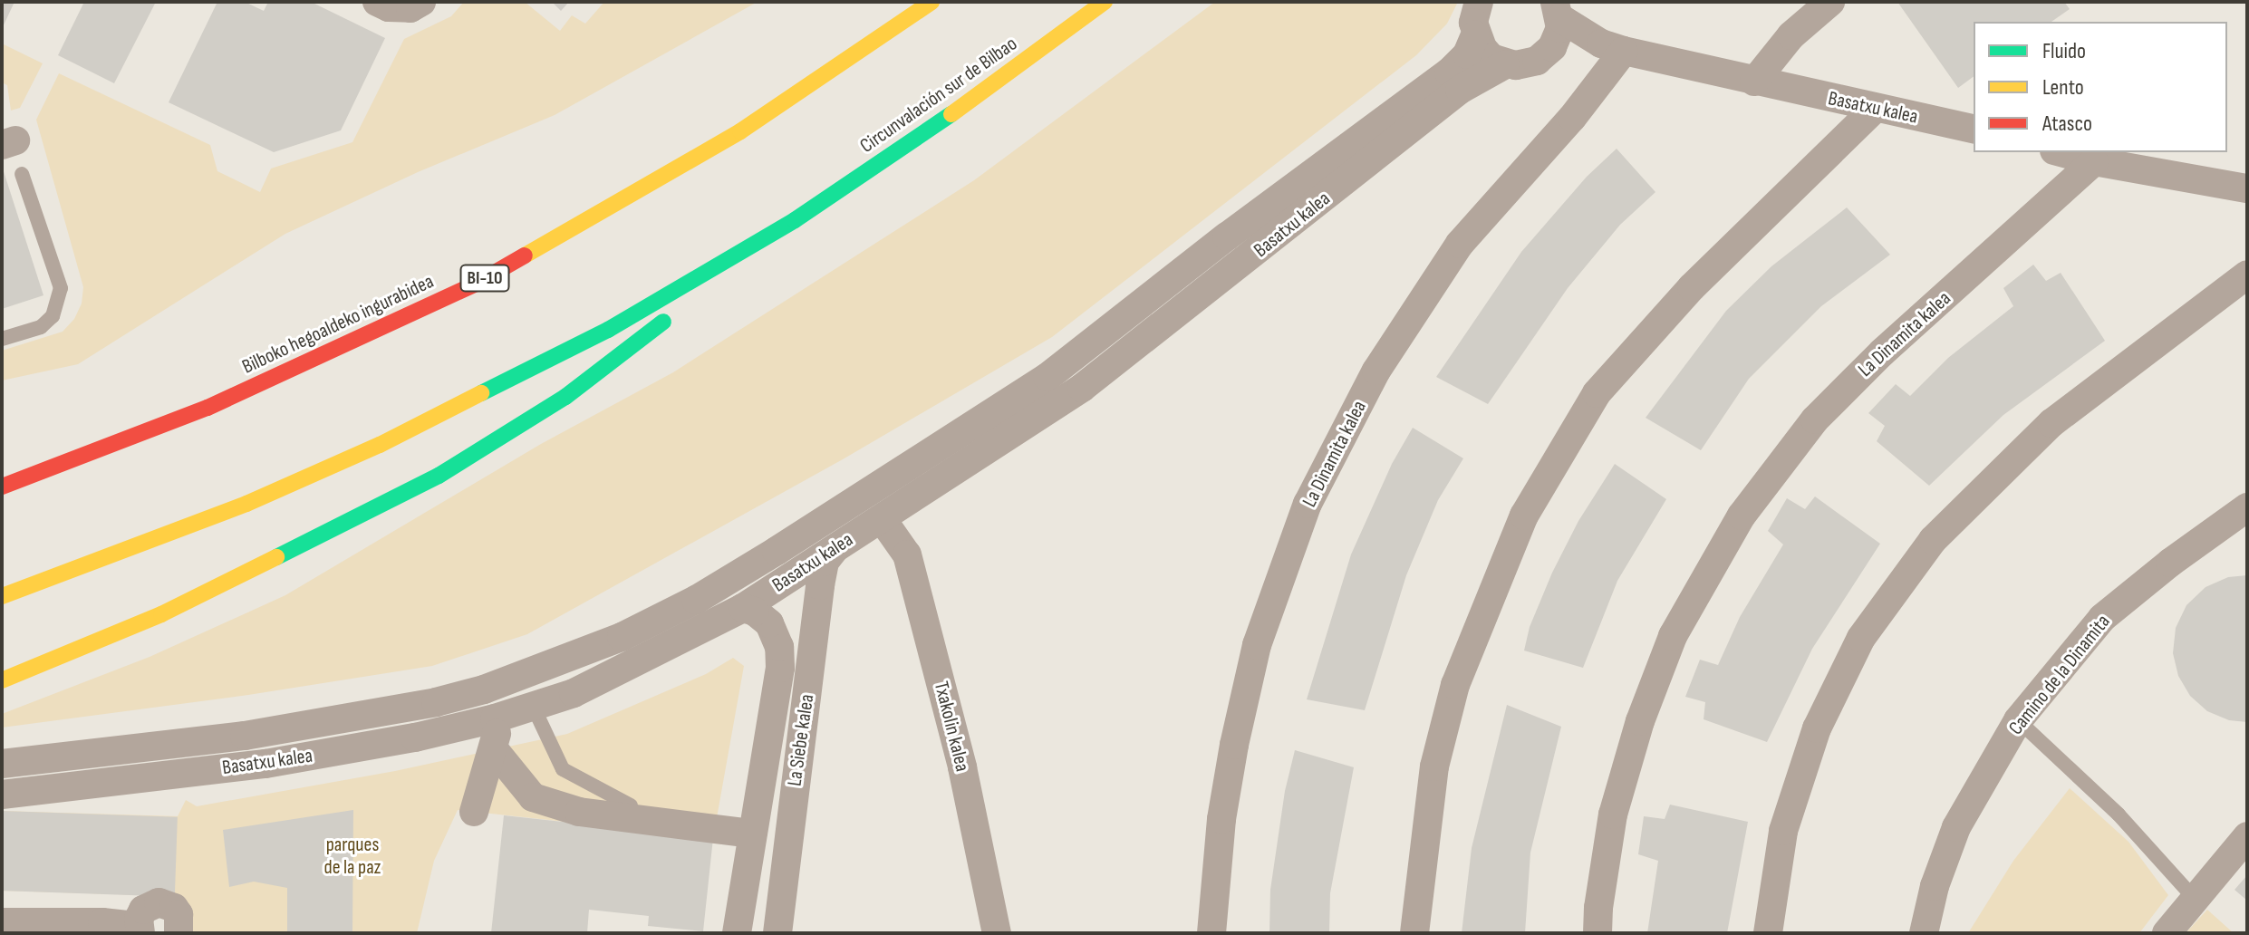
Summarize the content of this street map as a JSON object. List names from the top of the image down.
{
  "streets": {
    "highway": ["Circunvalación sur de Bilbao", "BI-10", "Bilboko hegoaldeko ingurabidea"],
    "street": [
      "Basatxu kalea",
      "La Dinamita kalea",
      "Camino de la Dinamita",
      "Txakolin kalea",
      "La Siebe kalea"
    ]
  },
  "crossings": [
    ["Basatxu kalea", "La Dinamita kalea"],
    ["Basatxu kalea", "La Siebe kalea"]
  ],
  "parks": ["parques de la paz"],
  "legend": ["Fluido", "Lento", "Atasco"]
}
